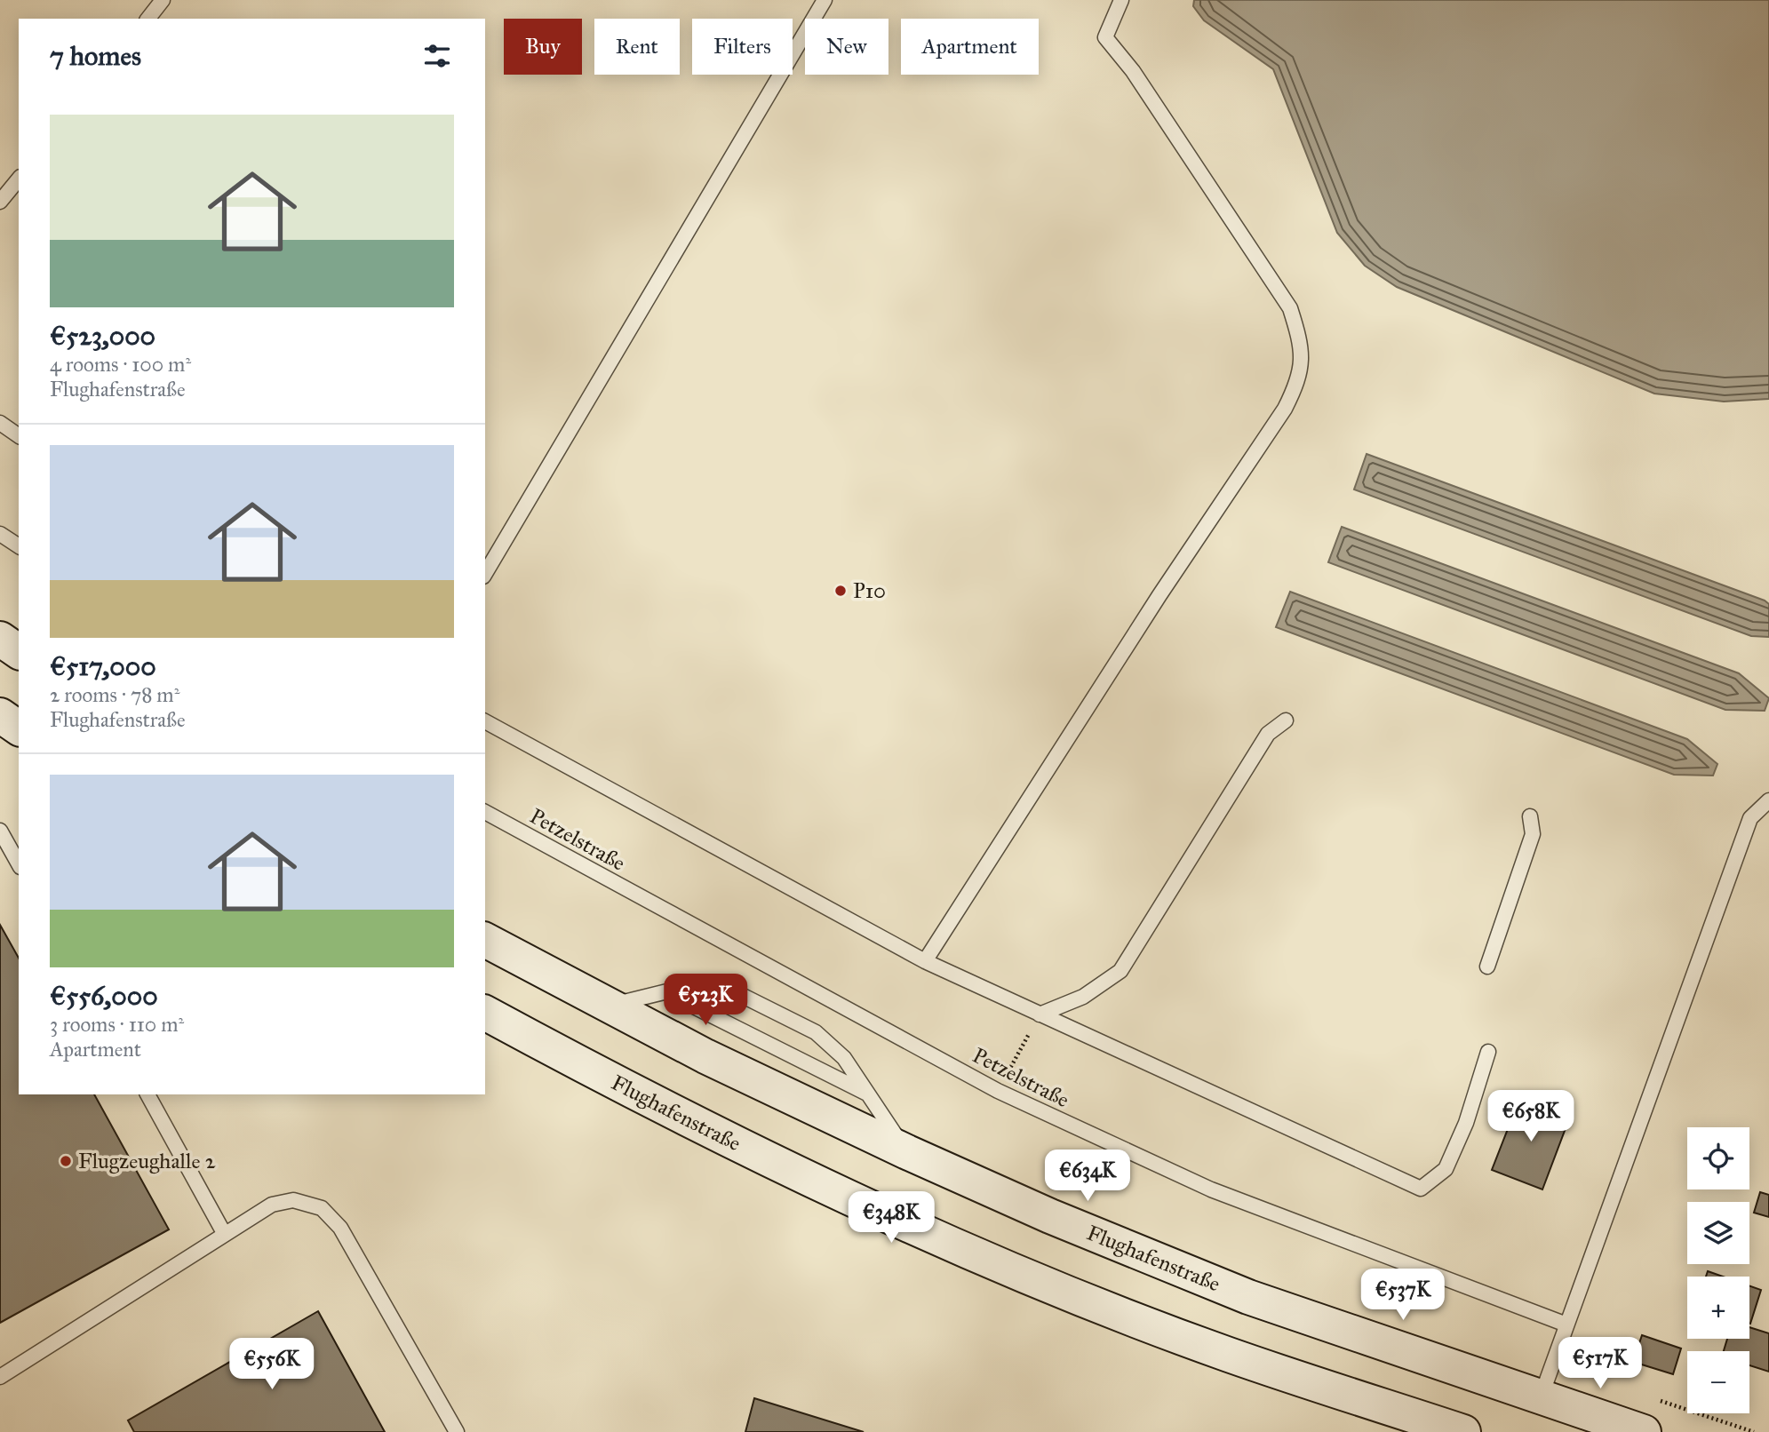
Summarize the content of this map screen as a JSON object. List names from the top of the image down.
{
  "streets": {
    "main road": ["Flughafenstraße"],
    "lane": ["Petzelstraße"]
  },
  "places": ["P10", "Flugzeughalle 2"],
  "page": {
    "chip": [
      "Buy",
      "Rent",
      "Filters",
      "New",
      "Apartment"
    ],
    "heading": "7 homes",
    "list": [
      {
        "name": "€523,000",
        "note": "4 rooms · 100 m² · Flughafenstraße"
      },
      {
        "name": "€517,000",
        "note": "2 rooms · 78 m² · Flughafenstraße"
      },
      {
        "name": "€556,000",
        "note": "3 rooms · 110 m² · Apartment"
      }
    ],
    "price": [
      "€523K",
      "€658K",
      "€634K",
      "€348K",
      "€537K",
      "€517K",
      "€556K"
    ],
    "map_buttons": ["+", "−"]
  }
}
